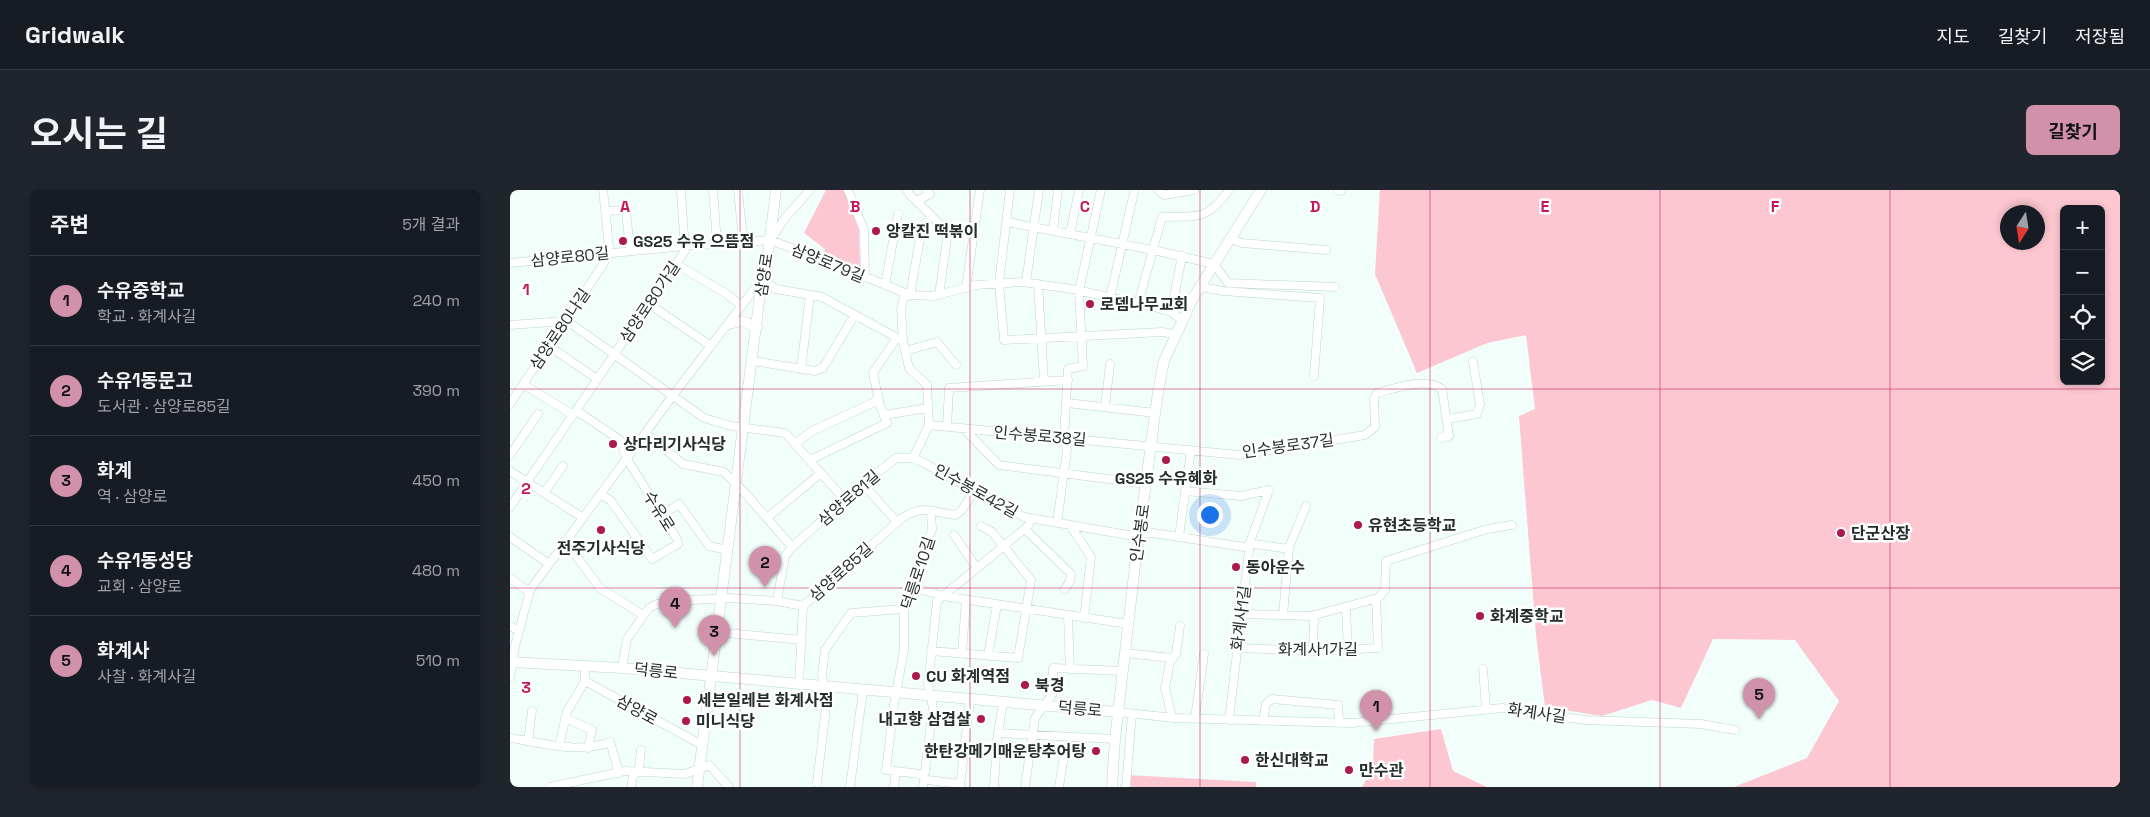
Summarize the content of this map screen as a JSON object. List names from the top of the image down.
{
  "streets": {
    "main road": ["삼양로", "인수봉로", "덕릉로"],
    "street": [
      "삼양로80길",
      "삼양로79길",
      "삼양로80가길",
      "삼양로80나길",
      "인수봉로38길",
      "인수봉로37길",
      "인수봉로42길",
      "삼양로81길",
      "수유로",
      "삼양로85길",
      "덕릉로10길",
      "화계사1길",
      "화계사1가길",
      "화계사길"
    ]
  },
  "crossings": [
    ["삼양로80길", "삼양로79길"],
    ["삼양로80길", "삼양로"],
    ["삼양로80길", "삼양로80가길"],
    ["삼양로80길", "삼양로80나길"],
    ["삼양로79길", "삼양로"],
    ["삼양로", "삼양로85길"],
    ["삼양로", "덕릉로"],
    ["삼양로80가길", "수유로"],
    ["인수봉로38길", "인수봉로37길"],
    ["인수봉로38길", "인수봉로"],
    ["인수봉로37길", "인수봉로"],
    ["인수봉로42길", "삼양로81길"],
    ["인수봉로42길", "인수봉로"],
    ["인수봉로42길", "삼양로85길"],
    ["인수봉로42길", "화계사1길"],
    ["삼양로81길", "삼양로85길"],
    ["인수봉로", "덕릉로"],
    ["인수봉로", "화계사길"],
    ["덕릉로10길", "덕릉로"],
    ["화계사1길", "화계사1가길"],
    ["화계사1길", "화계사길"],
    ["덕릉로", "화계사길"]
  ],
  "places": [
    "앙칼진 떡볶이",
    "GS25 수유 으뜸점",
    "로뎀나무교회",
    "상다리기사식당",
    "GS25 수유혜화",
    "유현초등학교",
    "전주기사식당",
    "단군산장",
    "동아운수",
    "화계중학교",
    "CU 화계역점",
    "북경",
    "세븐일레븐 화계사점",
    "내고향 삼겹살",
    "미니식당",
    "한탄강메기매운탕추어탕",
    "한신대학교",
    "만수관"
  ],
  "north": "bottom",
  "page": {
    "header": "Gridwalk",
    "nav": ["지도", "길찾기", "저장됨"],
    "title": "오시는 길",
    "buttons": "길찾기",
    "heading": ["주변", "5개 결과"],
    "map_buttons": ["+", "−"],
    "list": [
      {
        "mark": "1",
        "name": "수유중학교",
        "note": "학교 · 화계사길",
        "value": "240 m"
      },
      {
        "mark": "2",
        "name": "수유1동문고",
        "note": "도서관 · 삼양로85길",
        "value": "390 m"
      },
      {
        "mark": "3",
        "name": "화계",
        "note": "역 · 삼양로",
        "value": "450 m"
      },
      {
        "mark": "4",
        "name": "수유1동성당",
        "note": "교회 · 삼양로",
        "value": "480 m"
      },
      {
        "mark": "5",
        "name": "화계사",
        "note": "사찰 · 화계사길",
        "value": "510 m"
      }
    ],
    "pins": [
      "2",
      "4",
      "3",
      "5",
      "1"
    ]
  },
  "grid": {
    "columns": [
      "A",
      "B",
      "C",
      "D",
      "E",
      "F"
    ],
    "rows": ["1", "2", "3"]
  }
}
